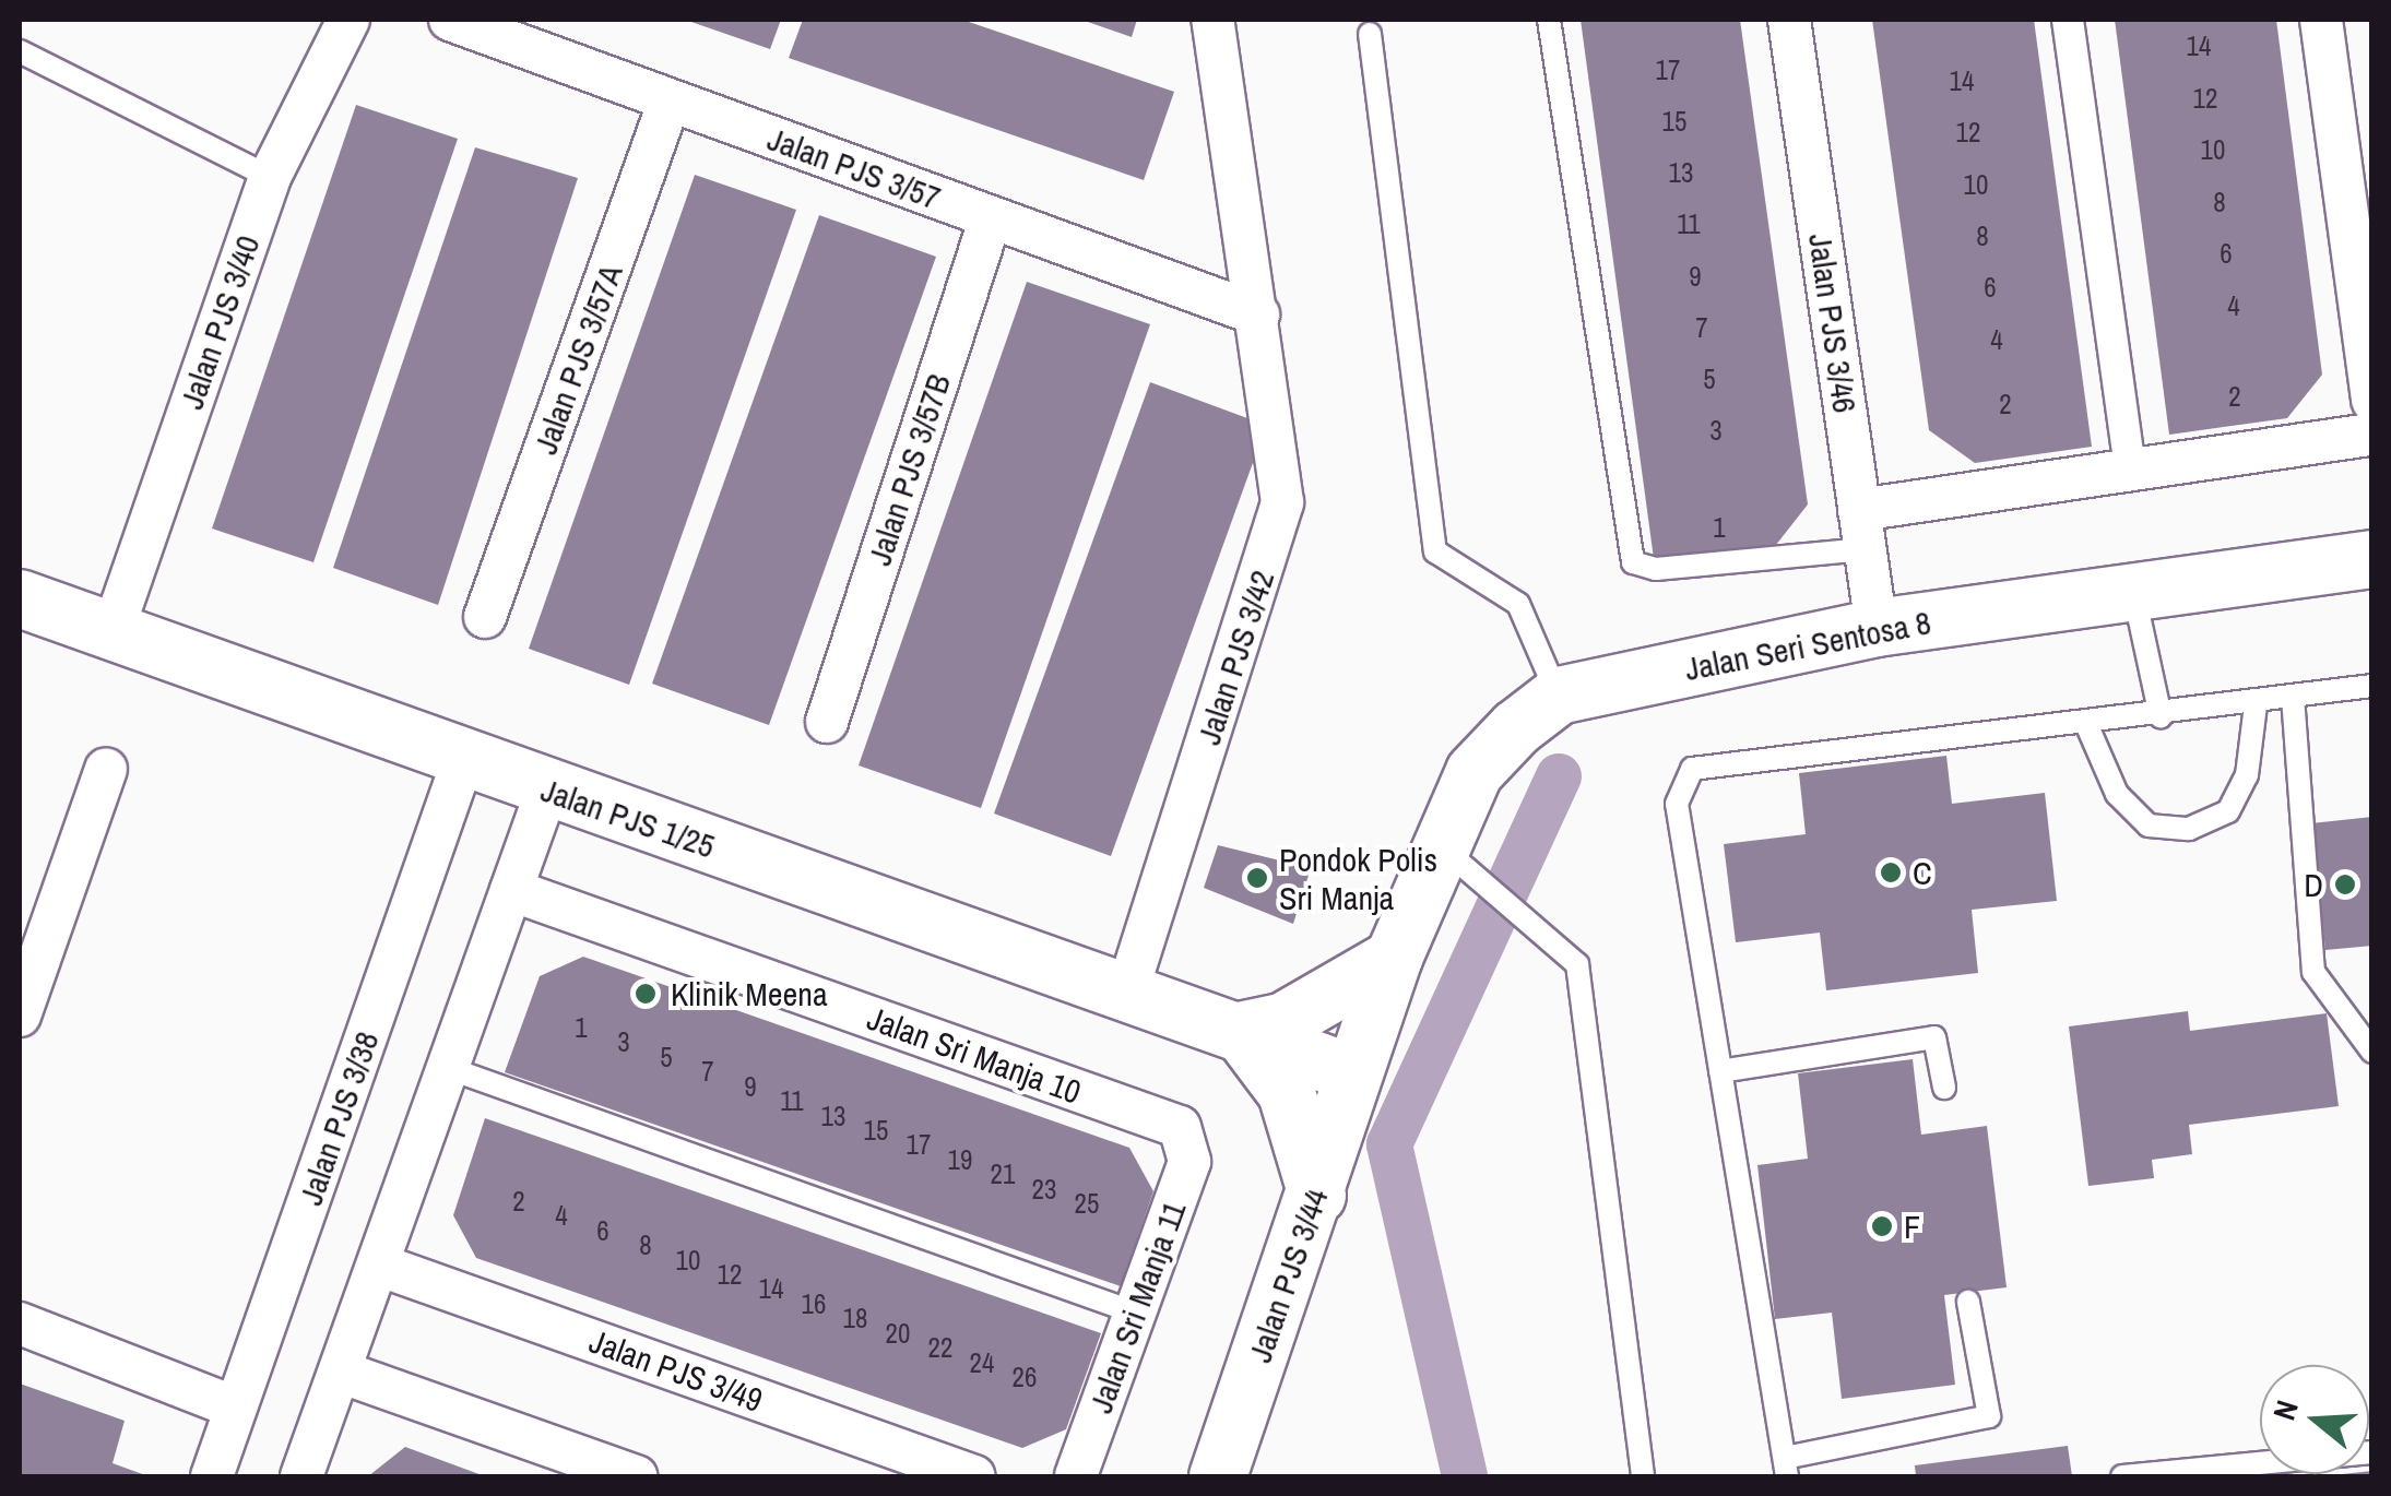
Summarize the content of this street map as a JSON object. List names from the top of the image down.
{
  "streets": {
    "main road": ["Jalan Seri Sentosa 8", "Jalan PJS 1/25", "Jalan PJS 3/44"],
    "street": [
      "Jalan PJS 3/57",
      "Jalan PJS 3/40",
      "Jalan PJS 3/46",
      "Jalan PJS 3/57A",
      "Jalan PJS 3/57B",
      "Jalan PJS 3/42",
      "Jalan Sri Manja 10",
      "Jalan PJS 3/38",
      "Jalan Sri Manja 11",
      "Jalan PJS 3/49"
    ]
  },
  "crossings": [
    ["Jalan PJS 3/57", "Jalan PJS 3/57A"],
    ["Jalan PJS 3/57", "Jalan PJS 3/57B"],
    ["Jalan PJS 3/57", "Jalan PJS 3/42"],
    ["Jalan PJS 3/40", "Jalan PJS 1/25"],
    ["Jalan PJS 3/46", "Jalan Seri Sentosa 8"],
    ["Jalan Seri Sentosa 8", "Jalan PJS 3/44"],
    ["Jalan PJS 3/42", "Jalan PJS 1/25"],
    ["Jalan PJS 1/25", "Jalan PJS 3/38"],
    ["Jalan PJS 1/25", "Jalan PJS 3/44"],
    ["Jalan Sri Manja 10", "Jalan Sri Manja 11"]
  ],
  "places": [
    "C",
    "Pondok Polis Sri Manja",
    "D",
    "Klinik Meena",
    "F"
  ],
  "house_numbers": [
    "14",
    "17",
    "14",
    "12",
    "15",
    "12",
    "10",
    "13",
    "10",
    "8",
    "11",
    "8",
    "6",
    "9",
    "6",
    "4",
    "7",
    "4",
    "5",
    "2",
    "2",
    "3",
    "1",
    "1",
    "3",
    "5",
    "7",
    "9",
    "11",
    "13",
    "15",
    "17",
    "19",
    "21",
    "23",
    "2",
    "25",
    "4",
    "6",
    "8",
    "10",
    "12",
    "14",
    "16",
    "18",
    "20",
    "22",
    "24",
    "26"
  ],
  "north": "left"
}
